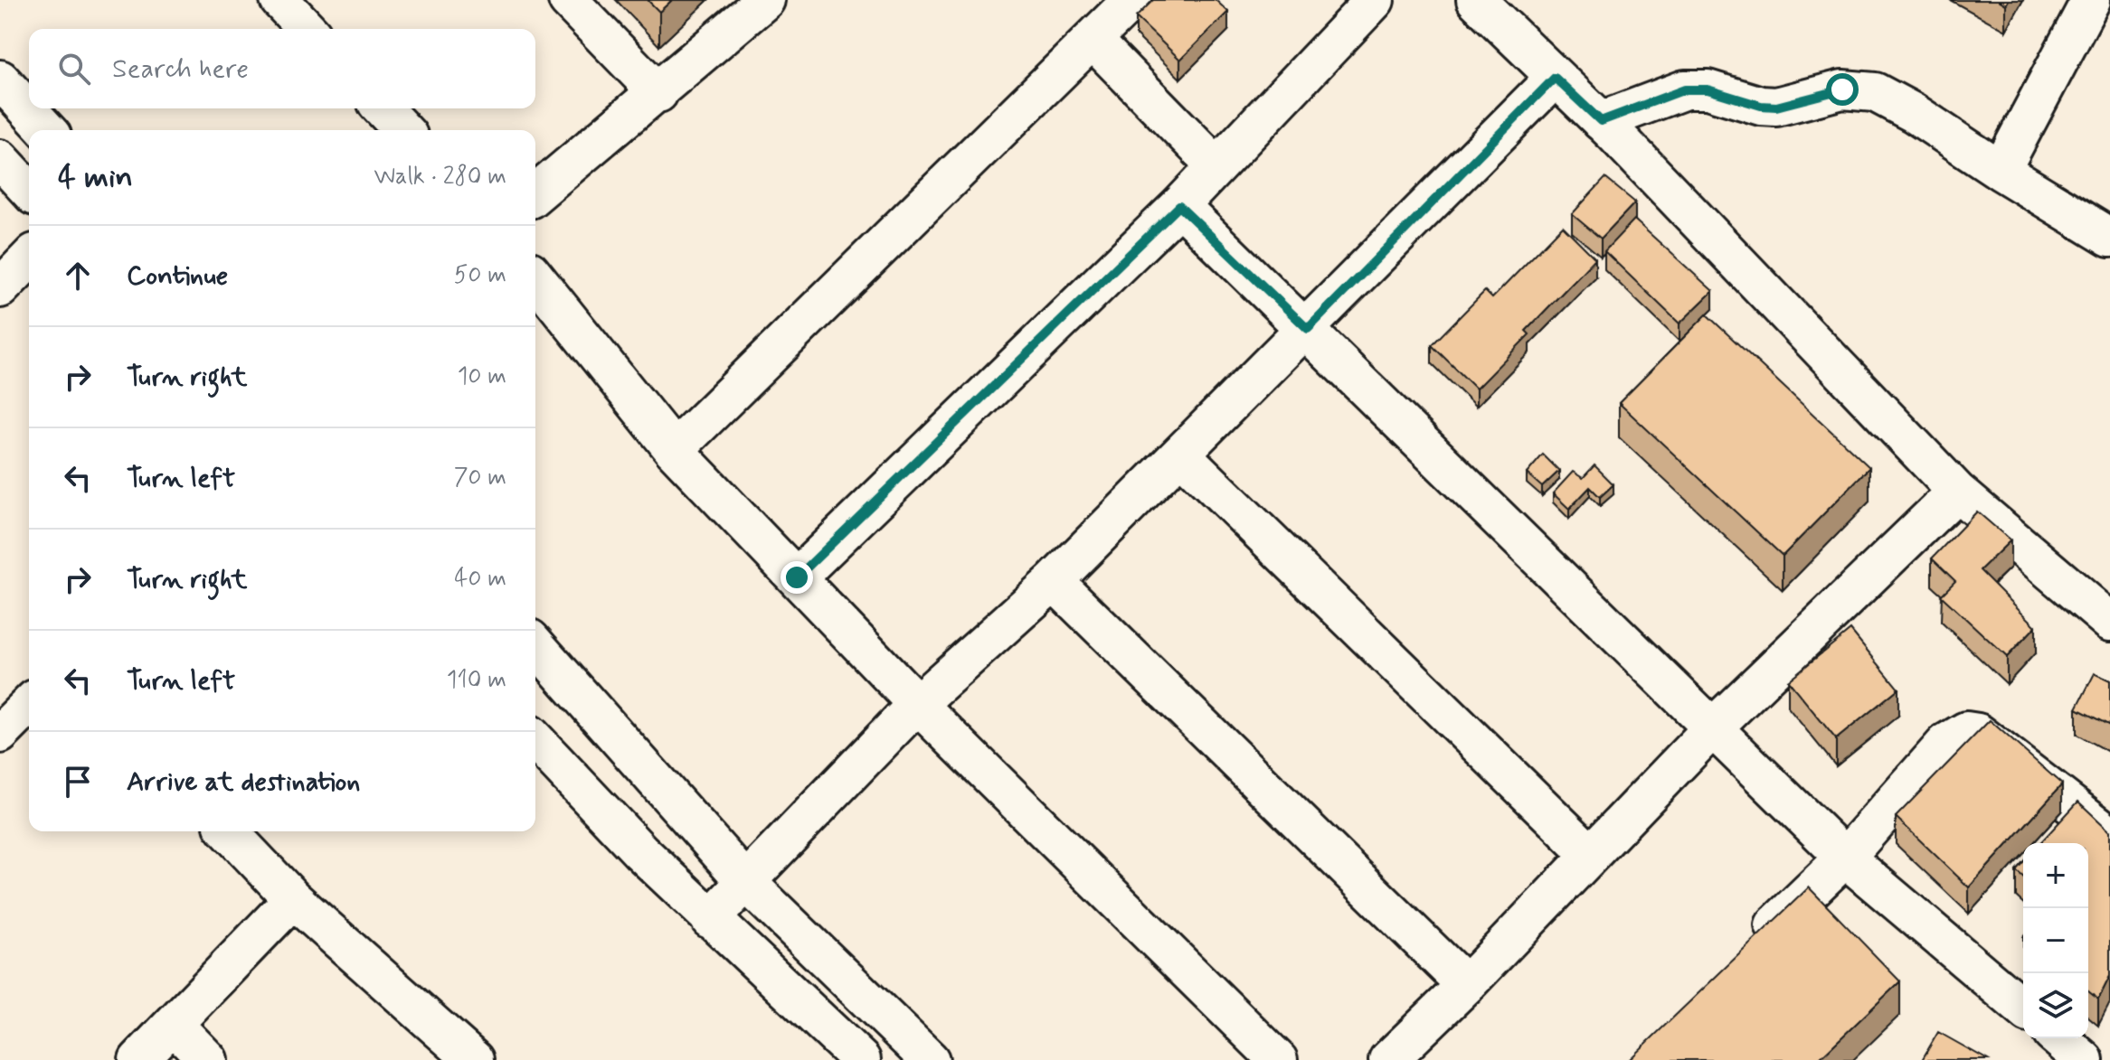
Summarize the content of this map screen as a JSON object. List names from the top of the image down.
{
  "page": {
    "search": "Search here",
    "heading": ["4 min", "Walk · 280 m"],
    "list": [
      ["Continue", "50 m"],
      ["Turn right", "10 m"],
      ["Turn left", "70 m"],
      ["Turn right", "40 m"],
      ["Turn left", "110 m"],
      "Arrive at destination"
    ],
    "map_buttons": ["+", "−"]
  }
}
